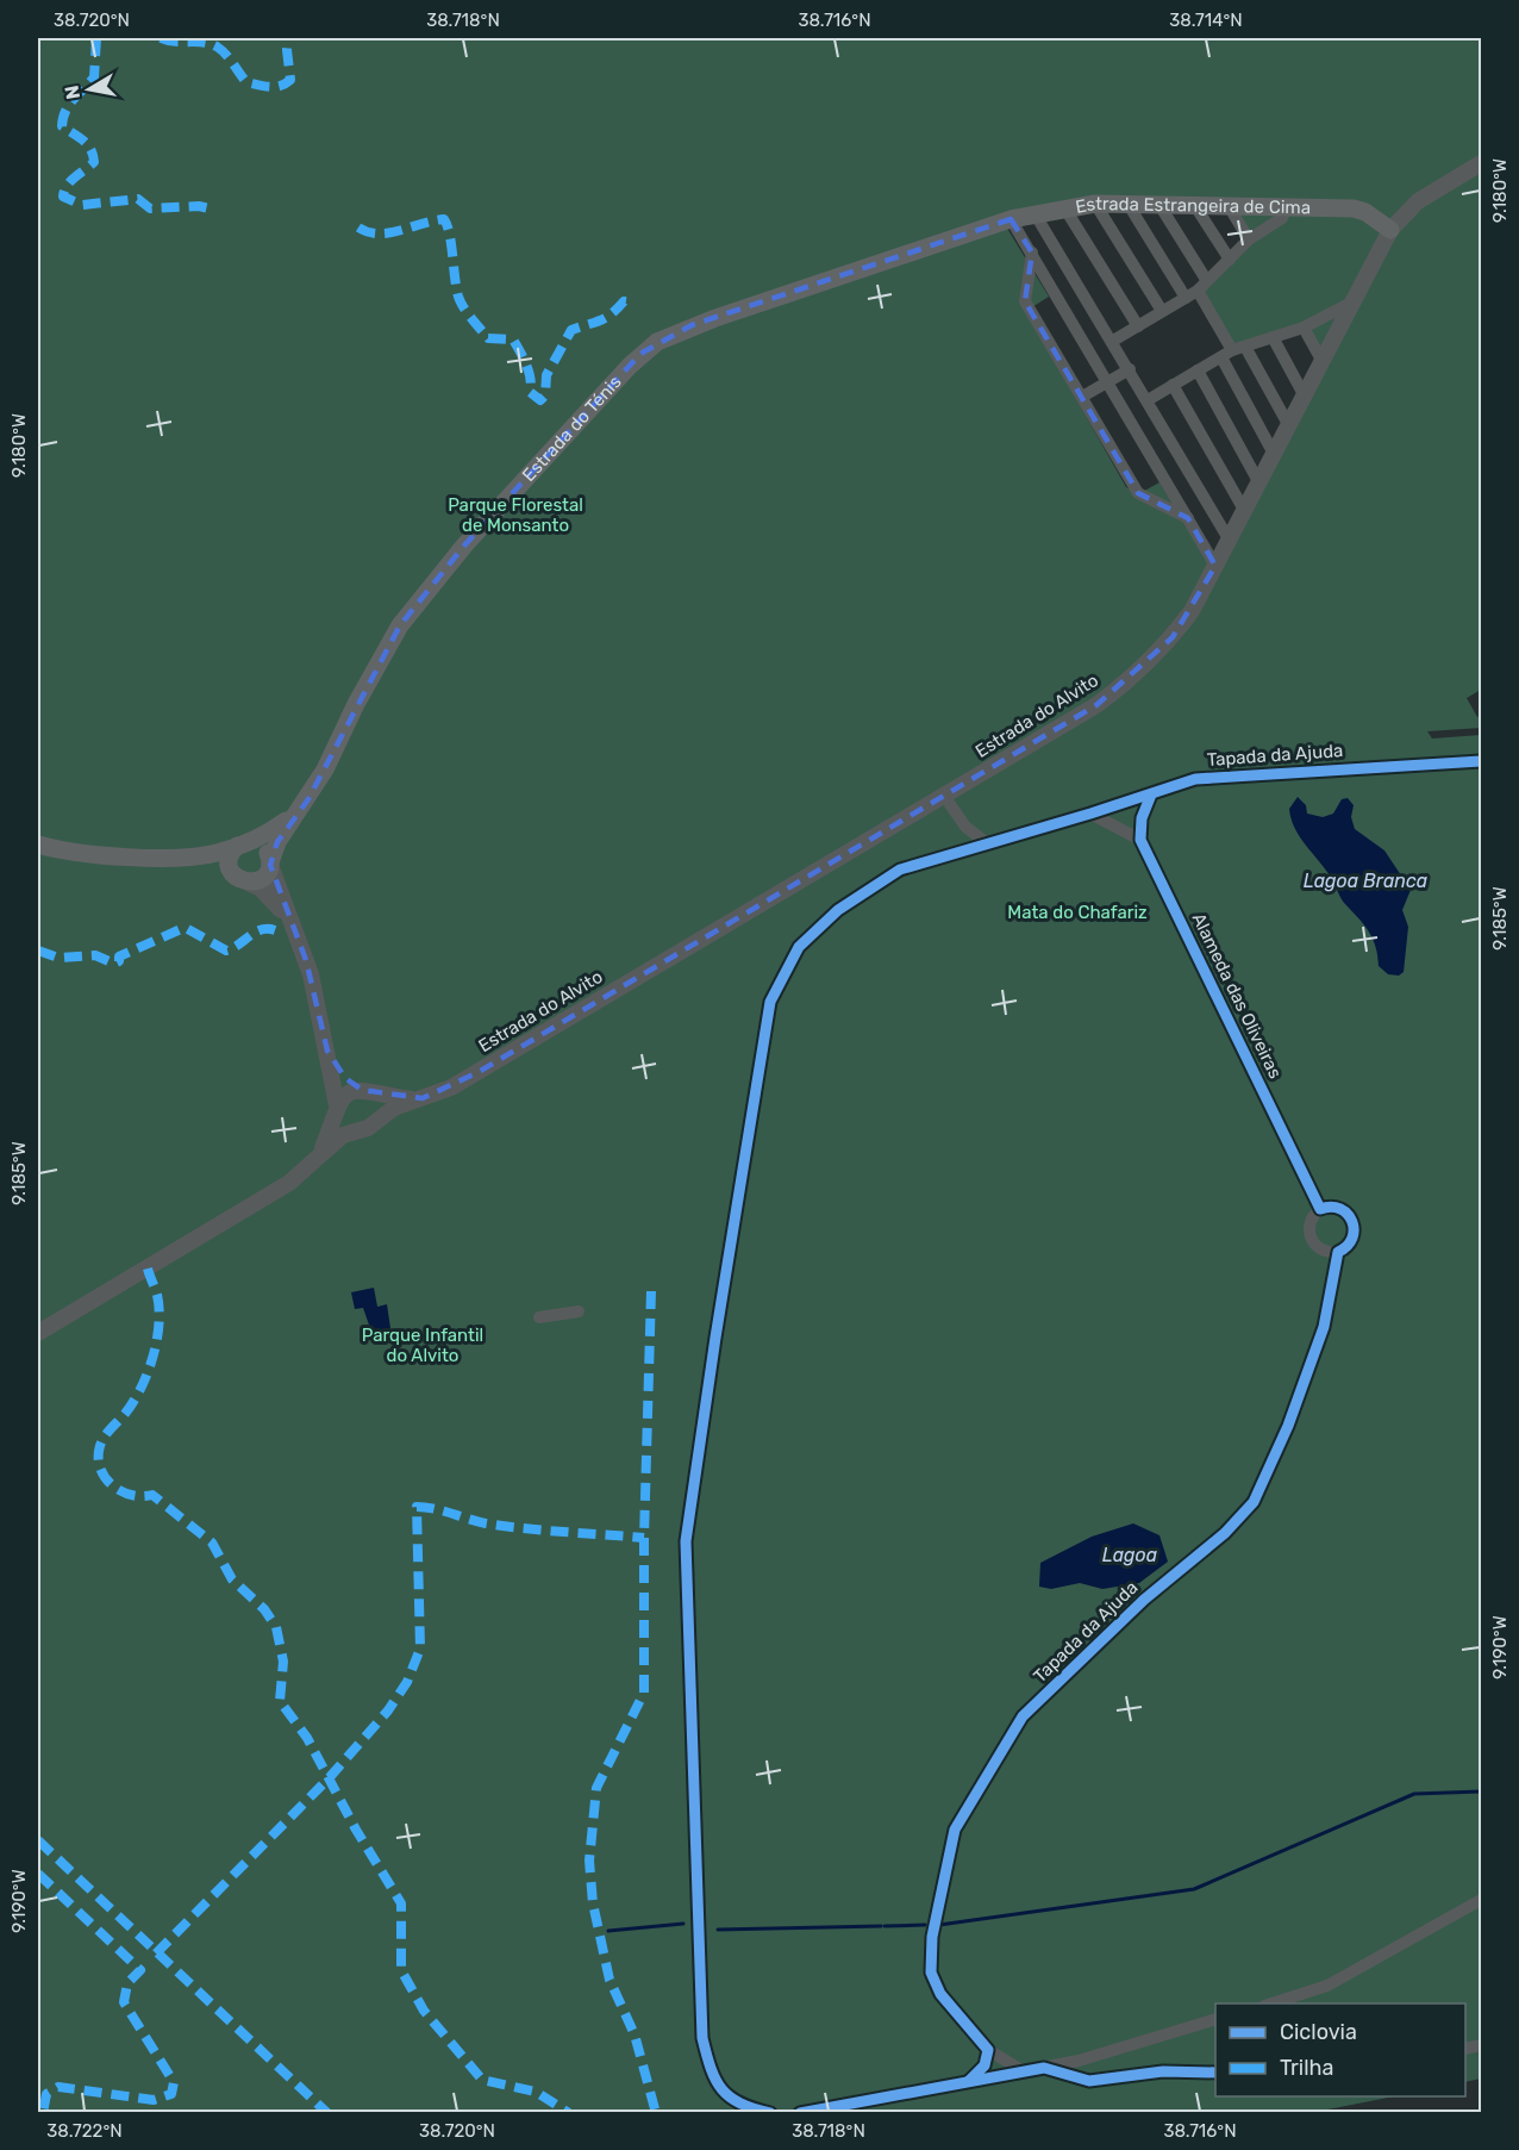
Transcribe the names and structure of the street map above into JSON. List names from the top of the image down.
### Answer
{
  "streets": {
    "main road": ["Estrada Estrangeira de Cima", "Estrada do Ténis"],
    "street": ["Estrada do Alvito", "Tapada da Ajuda", "Alameda das Oliveiras"]
  },
  "crossings": [
    ["Estrada Estrangeira de Cima", "Estrada do Ténis"],
    ["Estrada Estrangeira de Cima", "Estrada do Alvito"],
    ["Tapada da Ajuda", "Alameda das Oliveiras"]
  ],
  "water": ["Lagoa Branca", "Lagoa"],
  "parks": ["Parque Florestal de Monsanto", "Mata do Chafariz", "Parque Infantil do Alvito"],
  "legend": ["Ciclovia", "Trilha"],
  "north": "left",
  "coordinates": [
    "38.720°N",
    "38.718°N",
    "38.716°N",
    "38.714°N",
    "9.180°W",
    "9.185°W",
    "9.190°W",
    "38.722°N"
  ]
}
